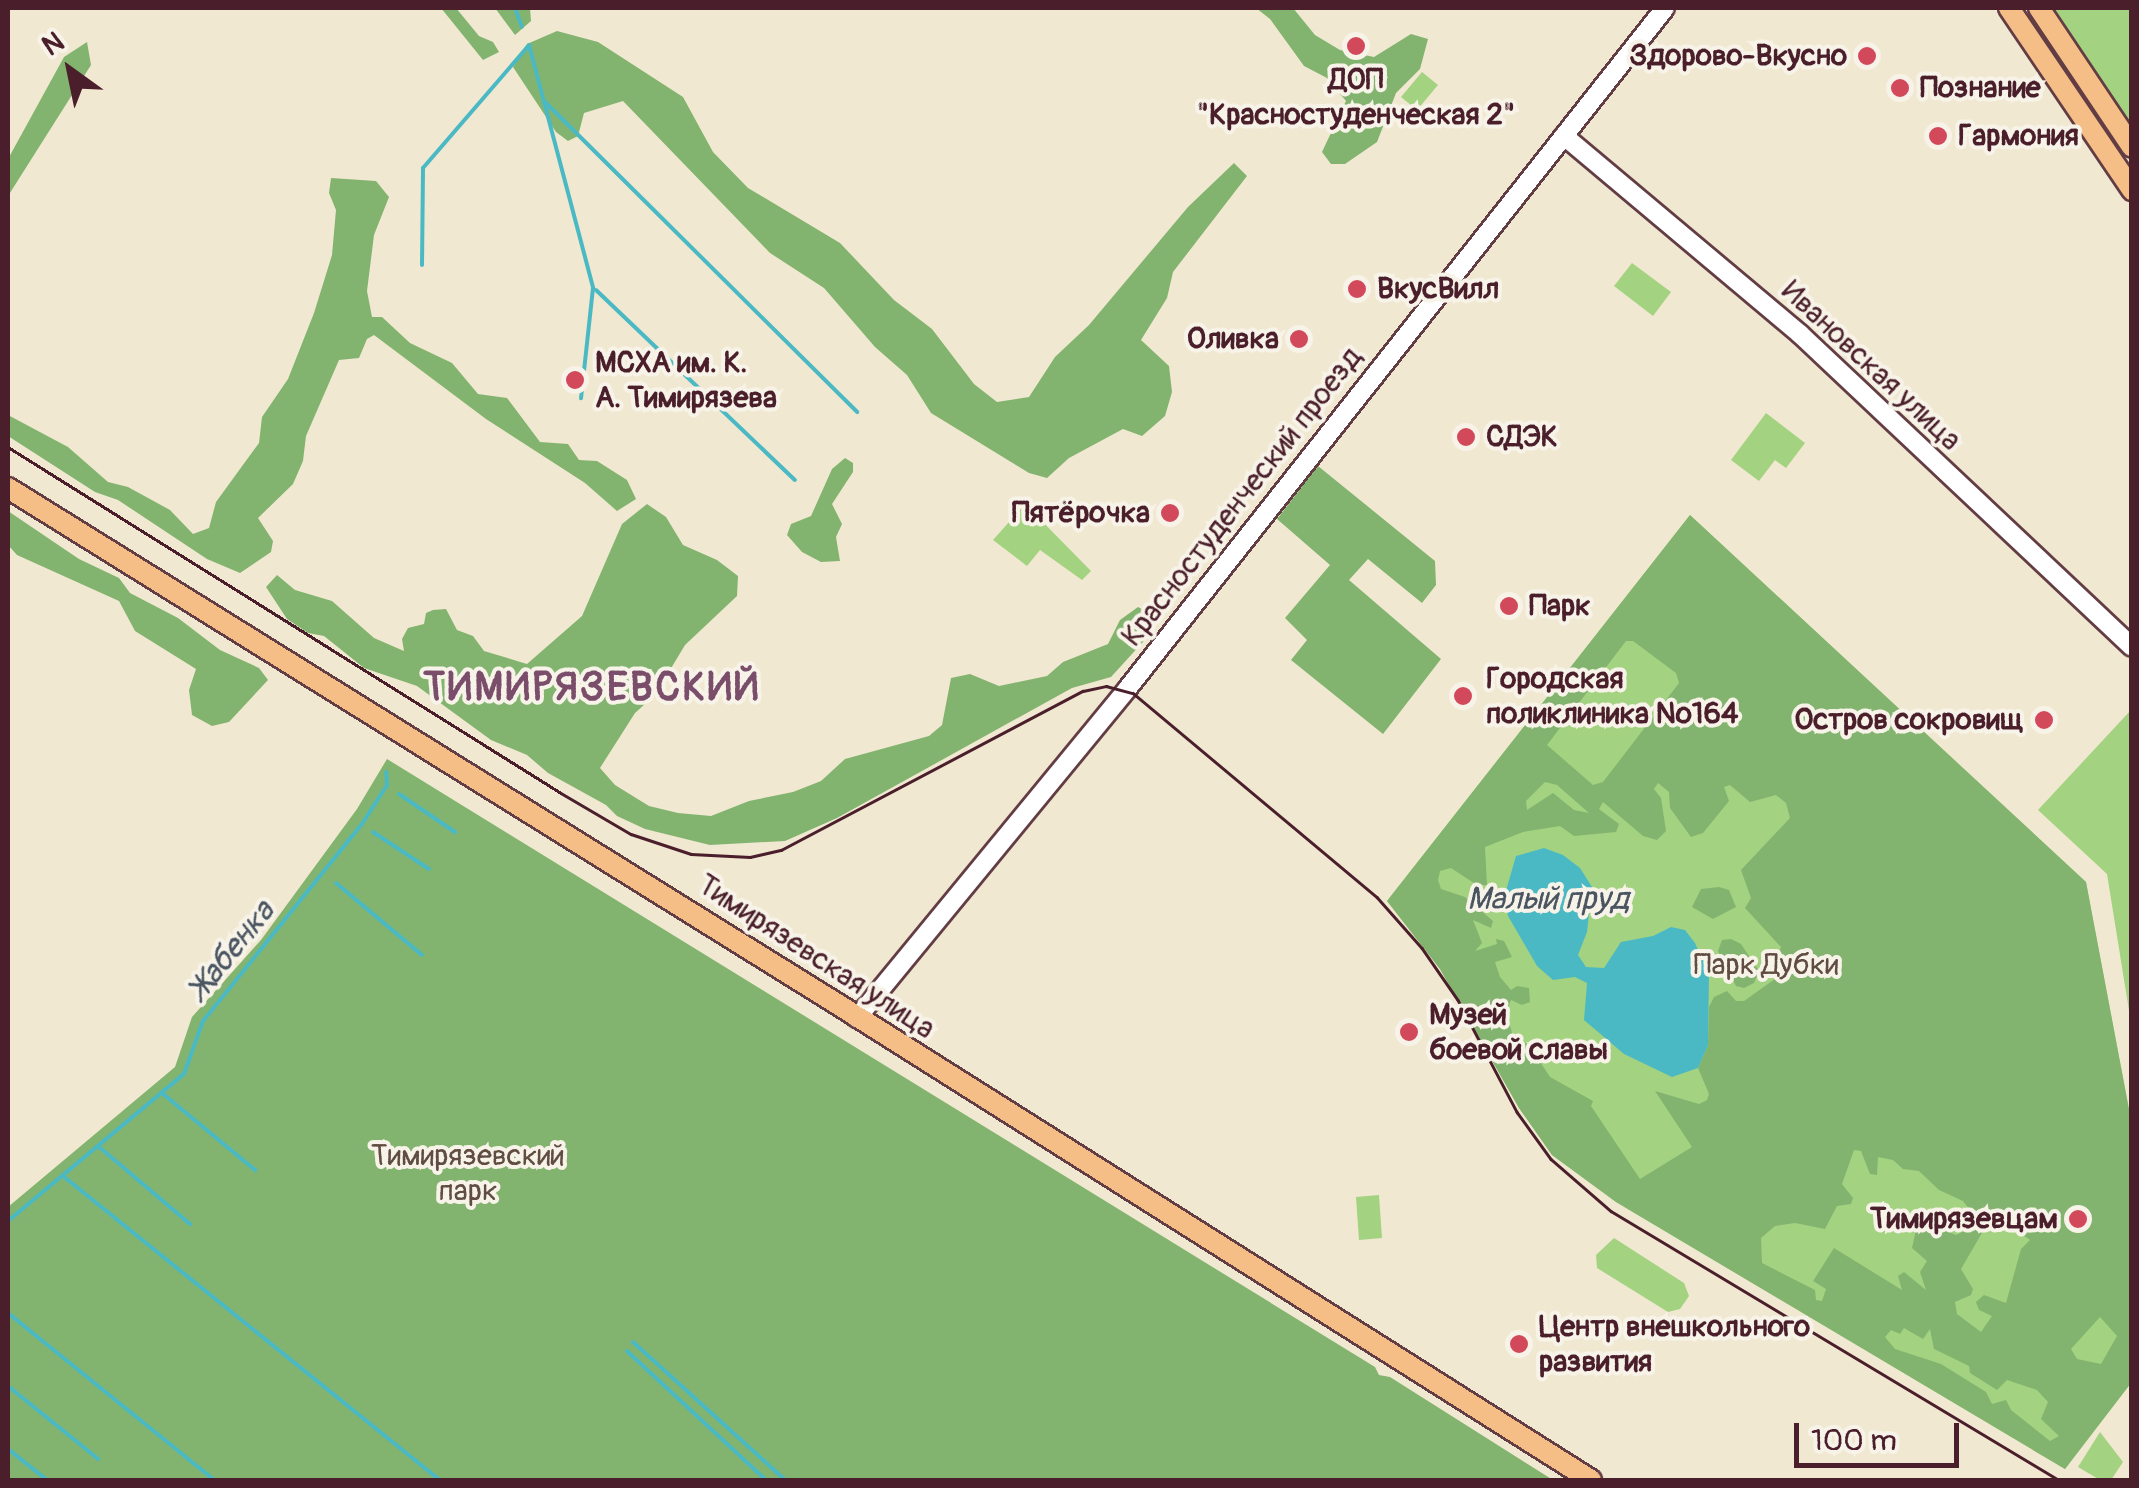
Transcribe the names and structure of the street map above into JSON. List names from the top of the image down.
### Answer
{
  "streets": {
    "main road": ["Тимирязевская улица"],
    "street": ["Ивановская улица", "Красностуденческий проезд"]
  },
  "crossings": [
    ["Ивановская улица", "Красностуденческий проезд"],
    ["Красностуденческий проезд", "Тимирязевская улица"]
  ],
  "districts": ["ТИМИРЯЗЕВСКИЙ"],
  "water": ["Малый пруд", "Жабенка"],
  "parks": ["Парк Дубки", "Тимирязевский парк"],
  "places": [
    "ДОП \"Красностуденческая 2\"",
    "Здорово-Вкусно",
    "Познание",
    "Гармония",
    "ВкусВилл",
    "Оливка",
    "МСХА им. К. А. Тимирязева",
    "СДЭК",
    "Пятёрочка",
    "Парк",
    "Городская поликлиника №164",
    "Остров сокровищ",
    "Музей боевой славы",
    "Тимирязевцам",
    "Центр внешкольного развития"
  ],
  "scale_bar": "100 m",
  "north": "top left"
}
